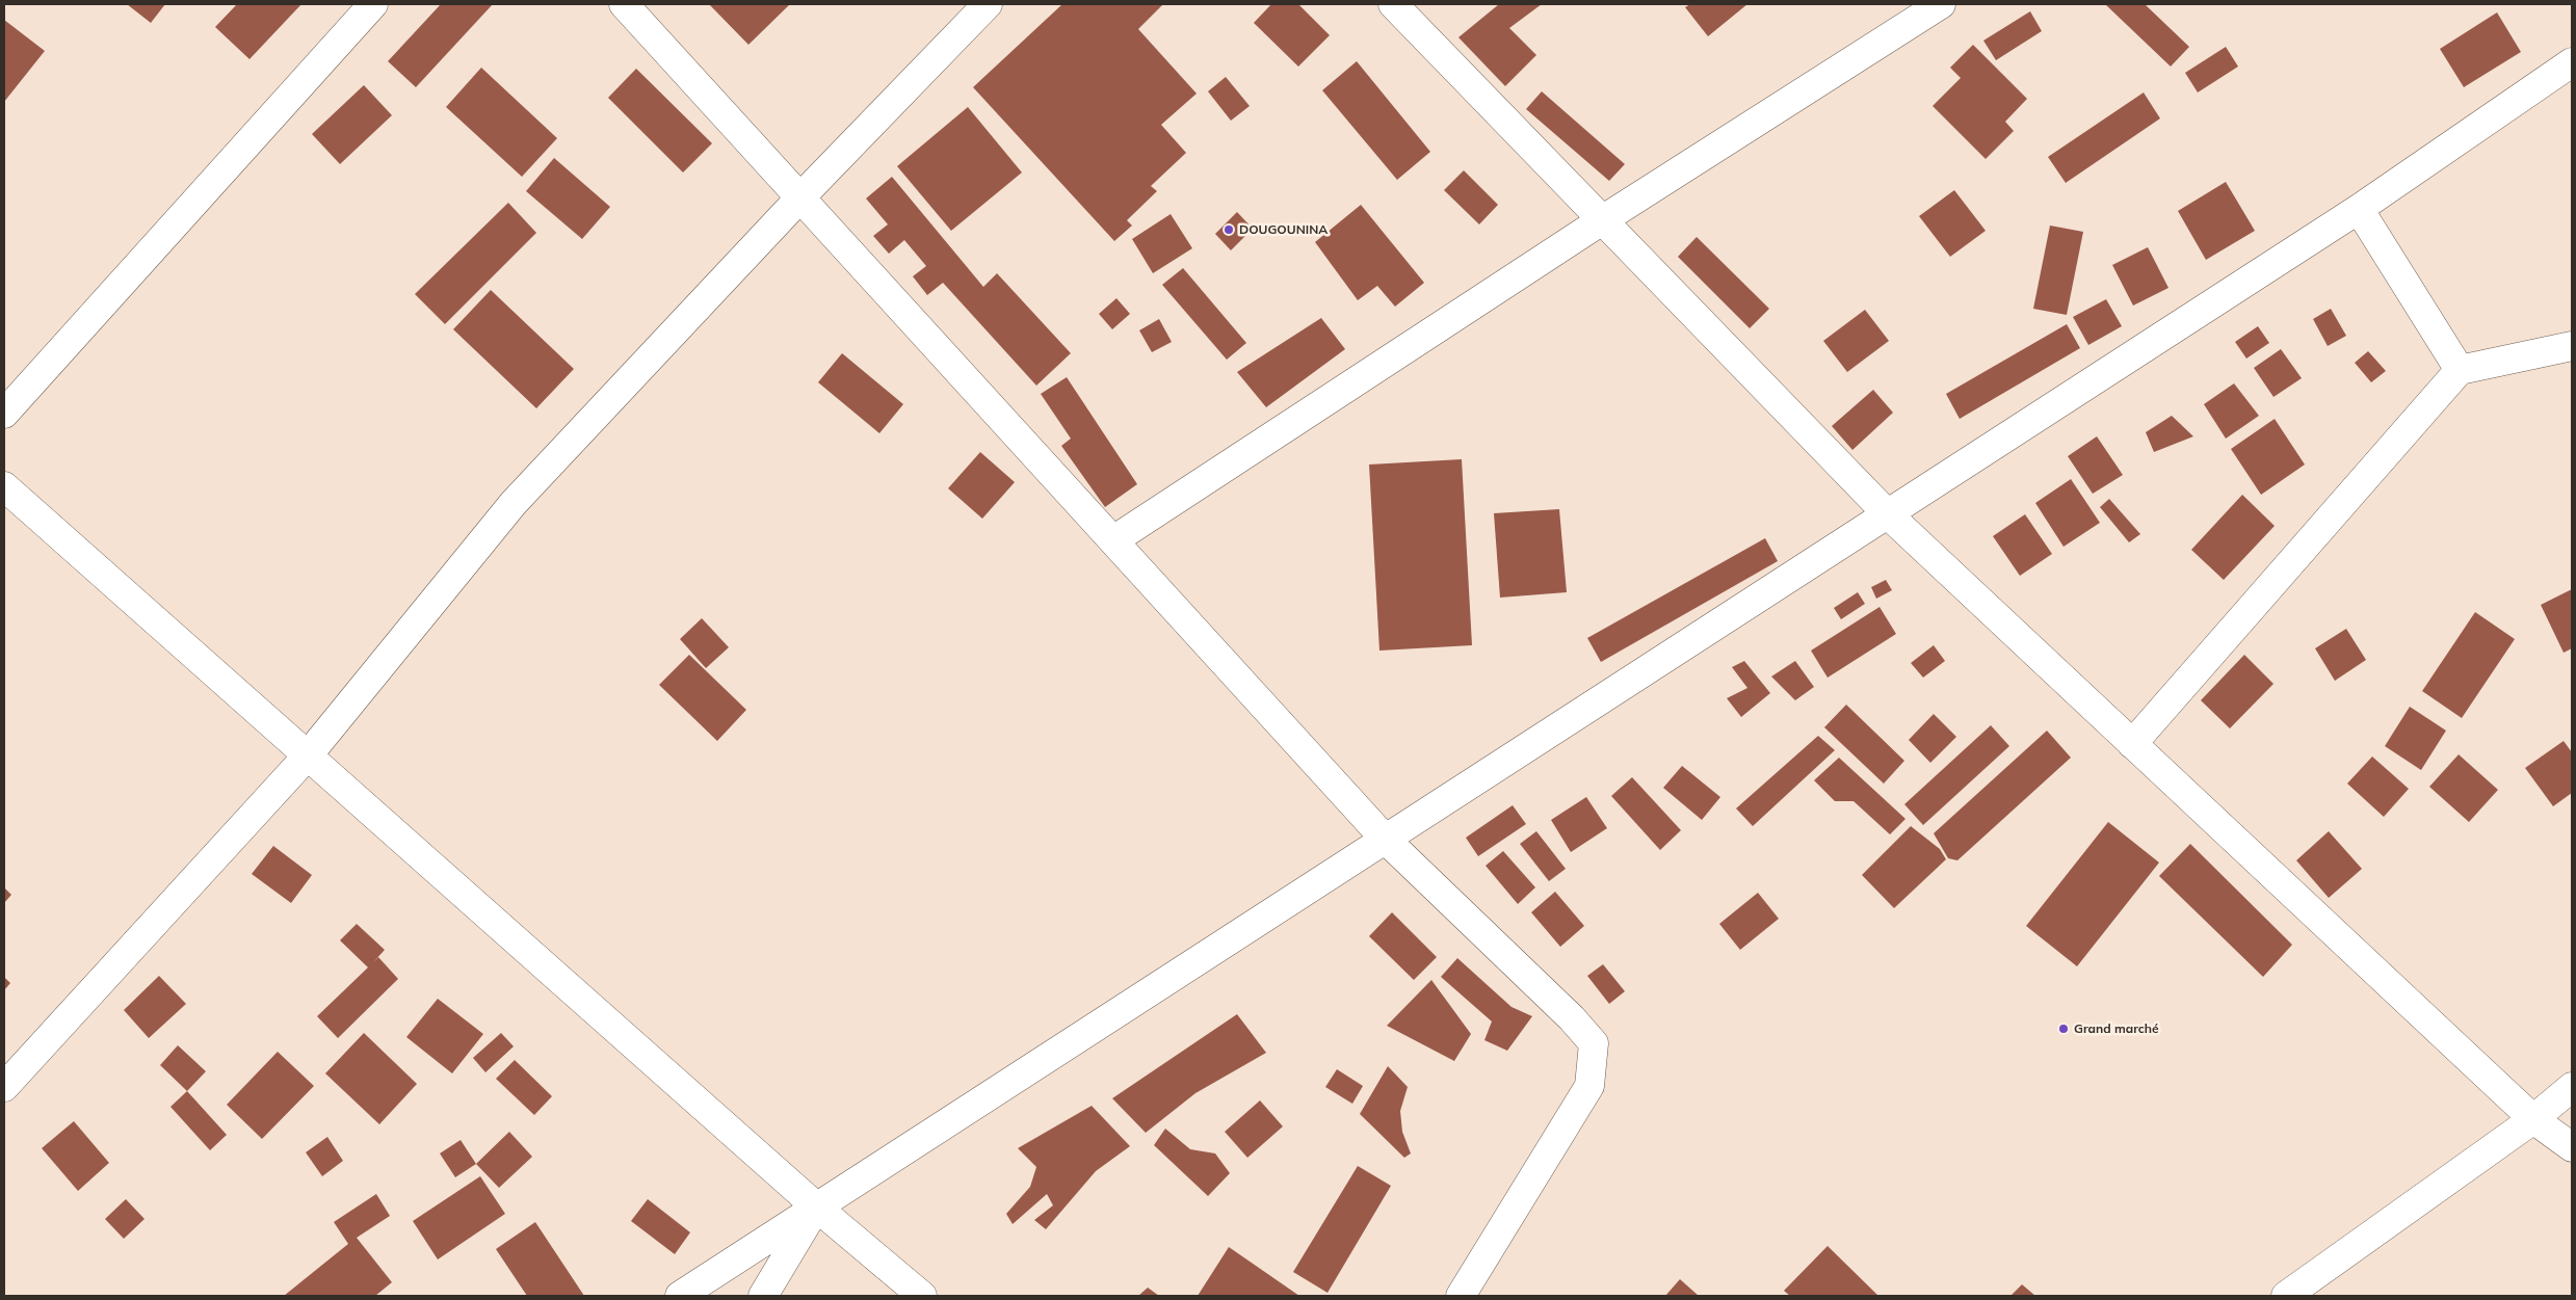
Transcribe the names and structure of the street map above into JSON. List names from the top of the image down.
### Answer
{
  "places": ["DOUGOUNINA", "Grand marché"]
}
